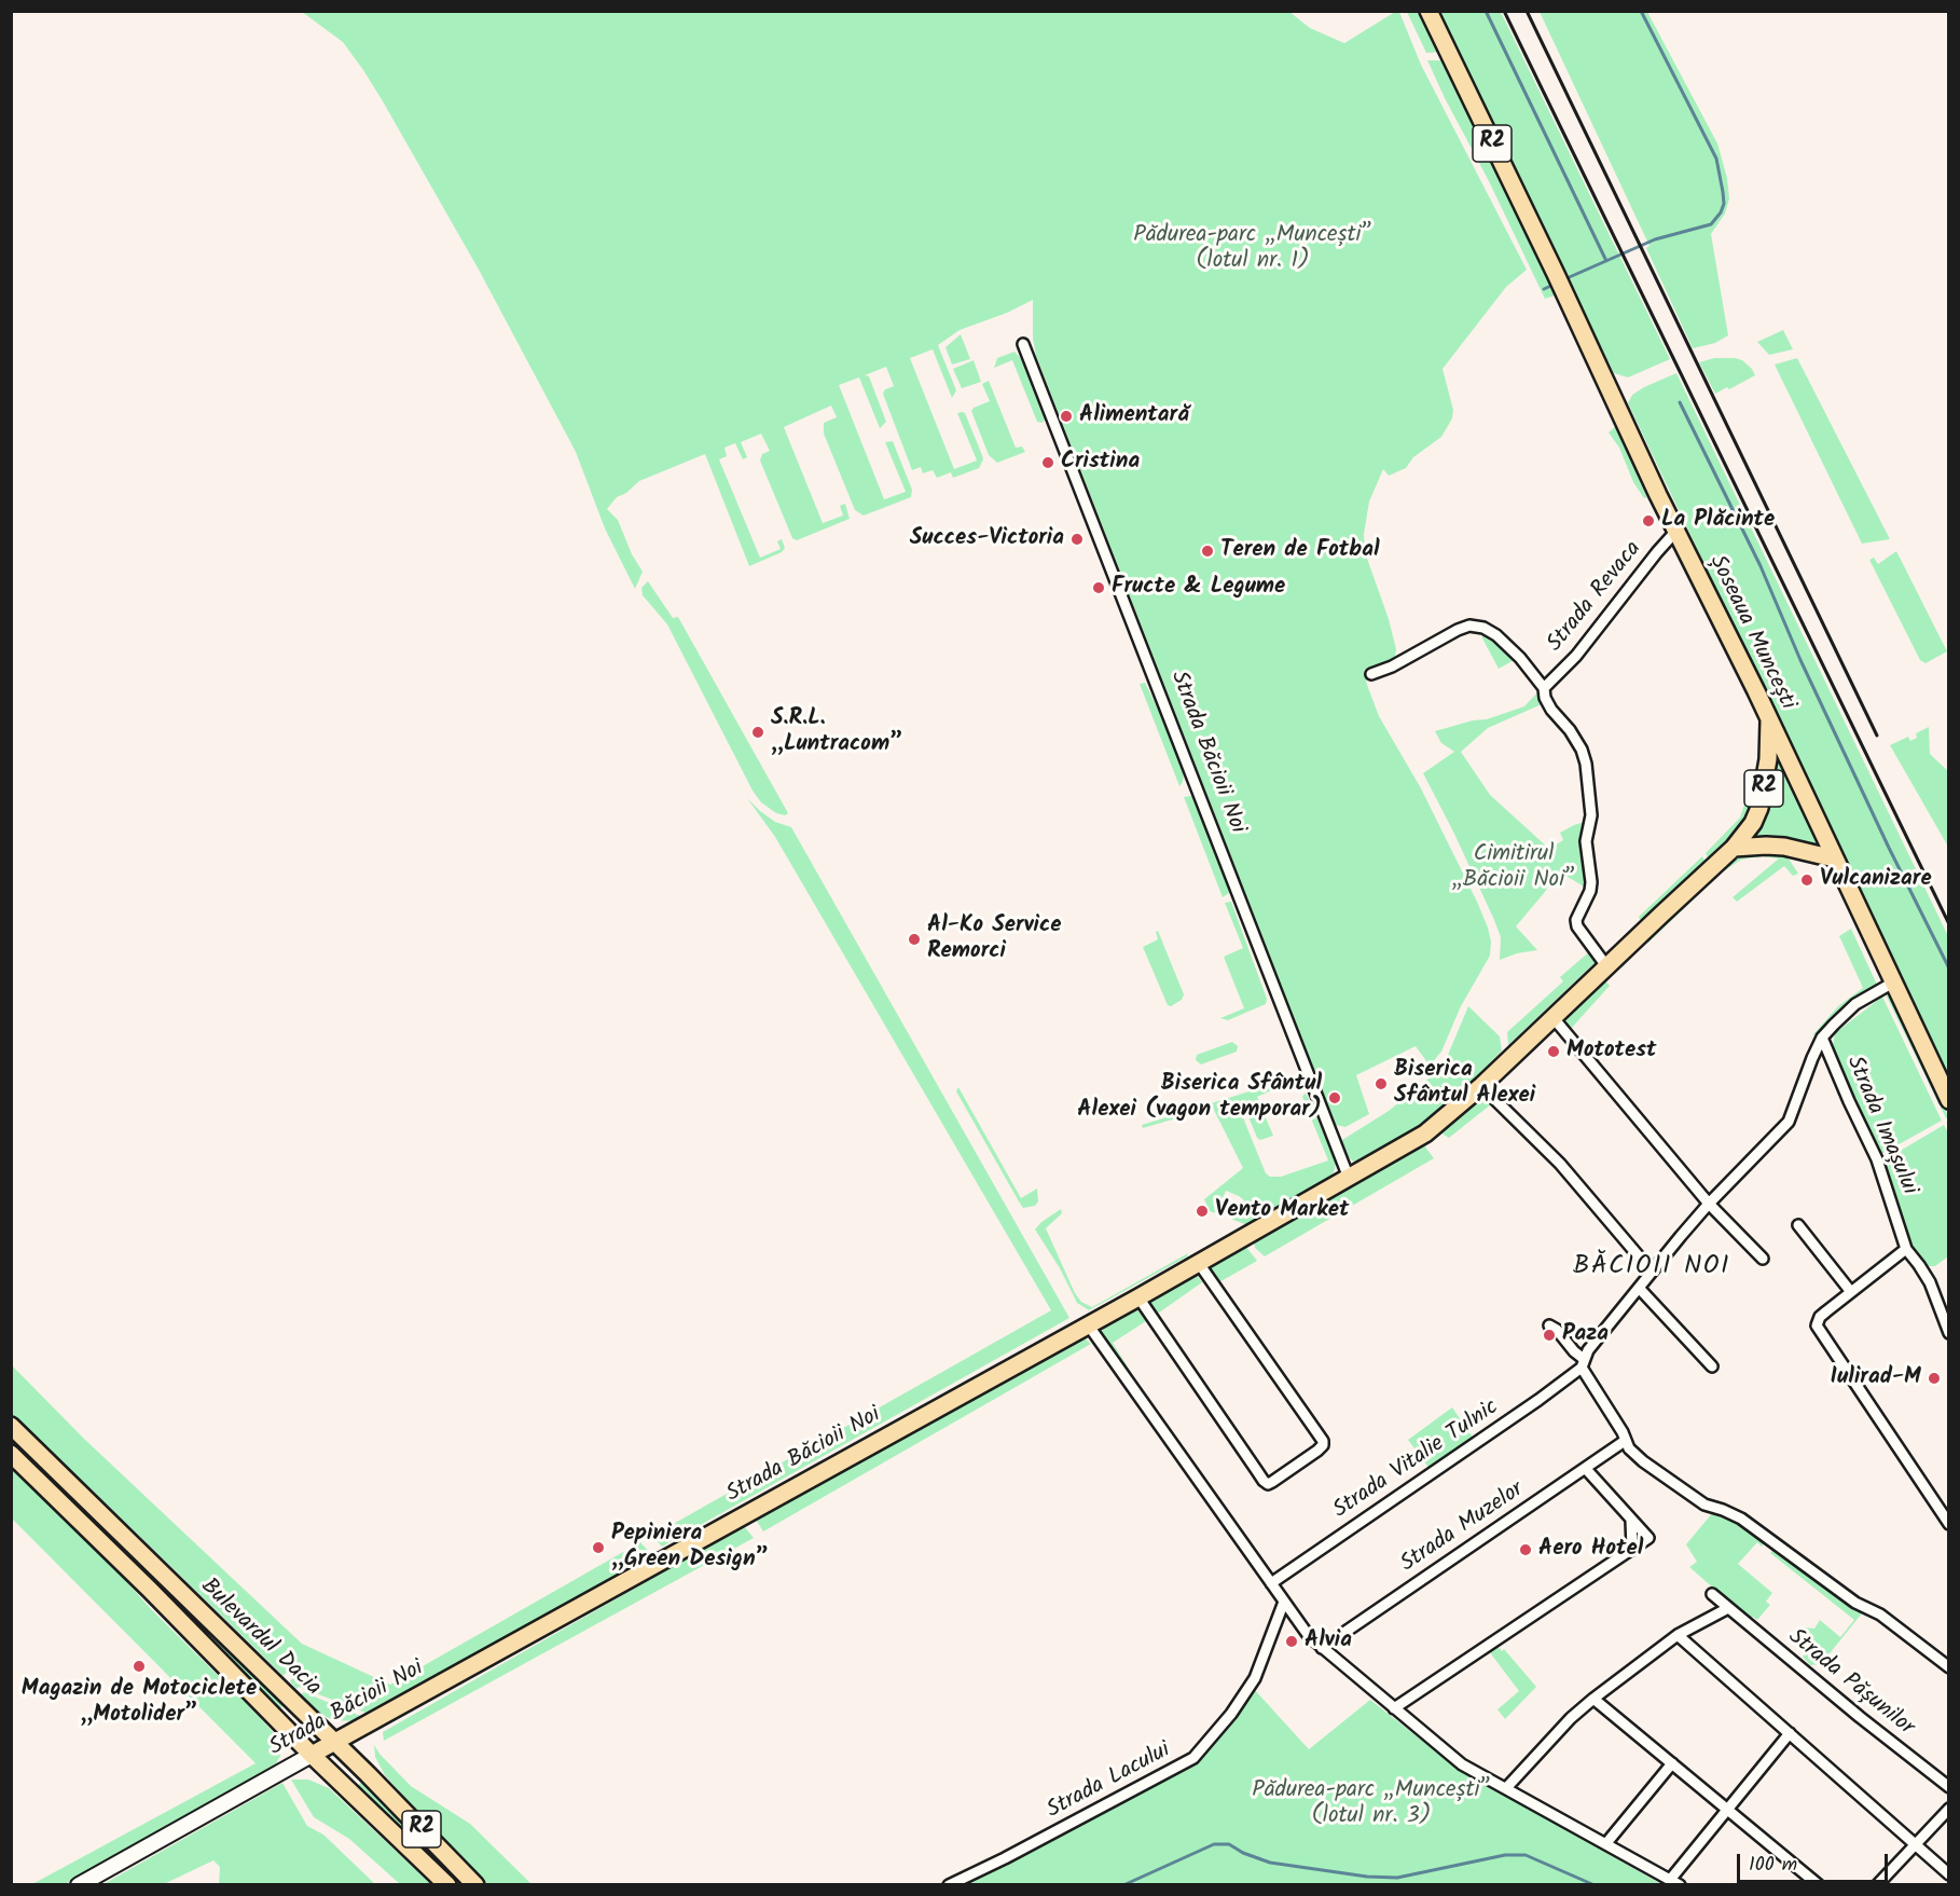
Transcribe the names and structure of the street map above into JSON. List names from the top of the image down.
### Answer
{
  "streets": {
    "main road": [
      "R2",
      "Șoseaua Muncești",
      "Strada Băcioii Noi",
      "Bulevardul Dacia"
    ],
    "street": [
      "Strada Revaca",
      "Strada Imașului",
      "Strada Vitalie Tulnic",
      "Strada Muzelor",
      "Strada Pășunilor",
      "Strada Lacului"
    ]
  },
  "crossings": [
    ["Strada Revaca", "Șoseaua Muncești"],
    ["Șoseaua Muncești", "Strada Băcioii Noi"],
    ["Strada Băcioii Noi", "Bulevardul Dacia"],
    ["Strada Imașului", "Strada Vitalie Tulnic"]
  ],
  "districts": ["BĂCIOII NOI"],
  "parks": ["Pădurea-parc „Muncești” (lotul nr. 1)", "Cimitirul „Băcioii Noi”", "Pădurea-parc „Muncești” (lotul nr. 3)"],
  "places": [
    "Alimentară",
    "Cristina",
    "La Plăcinte",
    "Succes-Victoria",
    "Teren de Fotbal",
    "Fructe & Legume",
    "S.R.L. „Luntracom”",
    "Vulcanizare",
    "Al-Ko Service Remorci",
    "Mototest",
    "Biserica Sfântul Alexei",
    "Biserica Sfântul Alexei (vagon temporar)",
    "Vento Market",
    "Paza",
    "Iulirad-M",
    "Pepiniera „Green Design”",
    "Aero Hotel",
    "Alvia",
    "Magazin de Motociclete „Motolider”"
  ],
  "scale_bar": "100 m"
}
